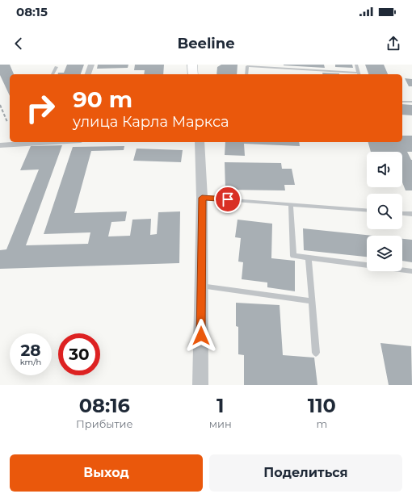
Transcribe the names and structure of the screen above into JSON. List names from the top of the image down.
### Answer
{
  "page": {
    "status": "08:15",
    "header": "Beeline",
    "turn": ["90 m", "улица Карла Маркса"],
    "speed": "28 km/h",
    "limit": "30",
    "eta": [
      "08:16",
      "Прибытие",
      "1",
      "мин",
      "110",
      "m"
    ],
    "buttons": ["Выход", "Поделиться"]
  }
}
